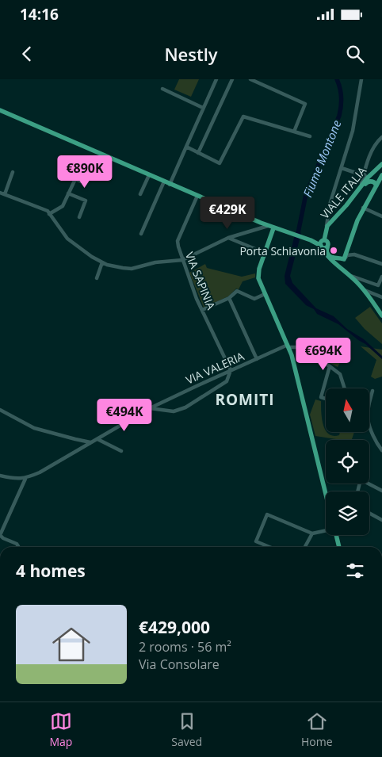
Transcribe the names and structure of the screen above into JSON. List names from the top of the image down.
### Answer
{
  "streets": {
    "main road": ["VIALE ITALIA"],
    "street": ["VIA SAPINIA", "VIA VALERIA"]
  },
  "crossings": [
    ["VIA SAPINIA", "VIA VALERIA"]
  ],
  "districts": ["ROMITI"],
  "water": ["Fiume Montone"],
  "places": ["Porta Schiavonia"],
  "north": "top",
  "page": {
    "status": "14:16",
    "header": "Nestly",
    "price": [
      "€890K",
      "€429K",
      "€694K",
      "€494K"
    ],
    "heading": "4 homes",
    "list": [
      {
        "name": "€429,000",
        "note": "2 rooms · 56 m² · Via Consolare"
      }
    ],
    "tabs": ["Map", "Saved", "Home"]
  }
}
